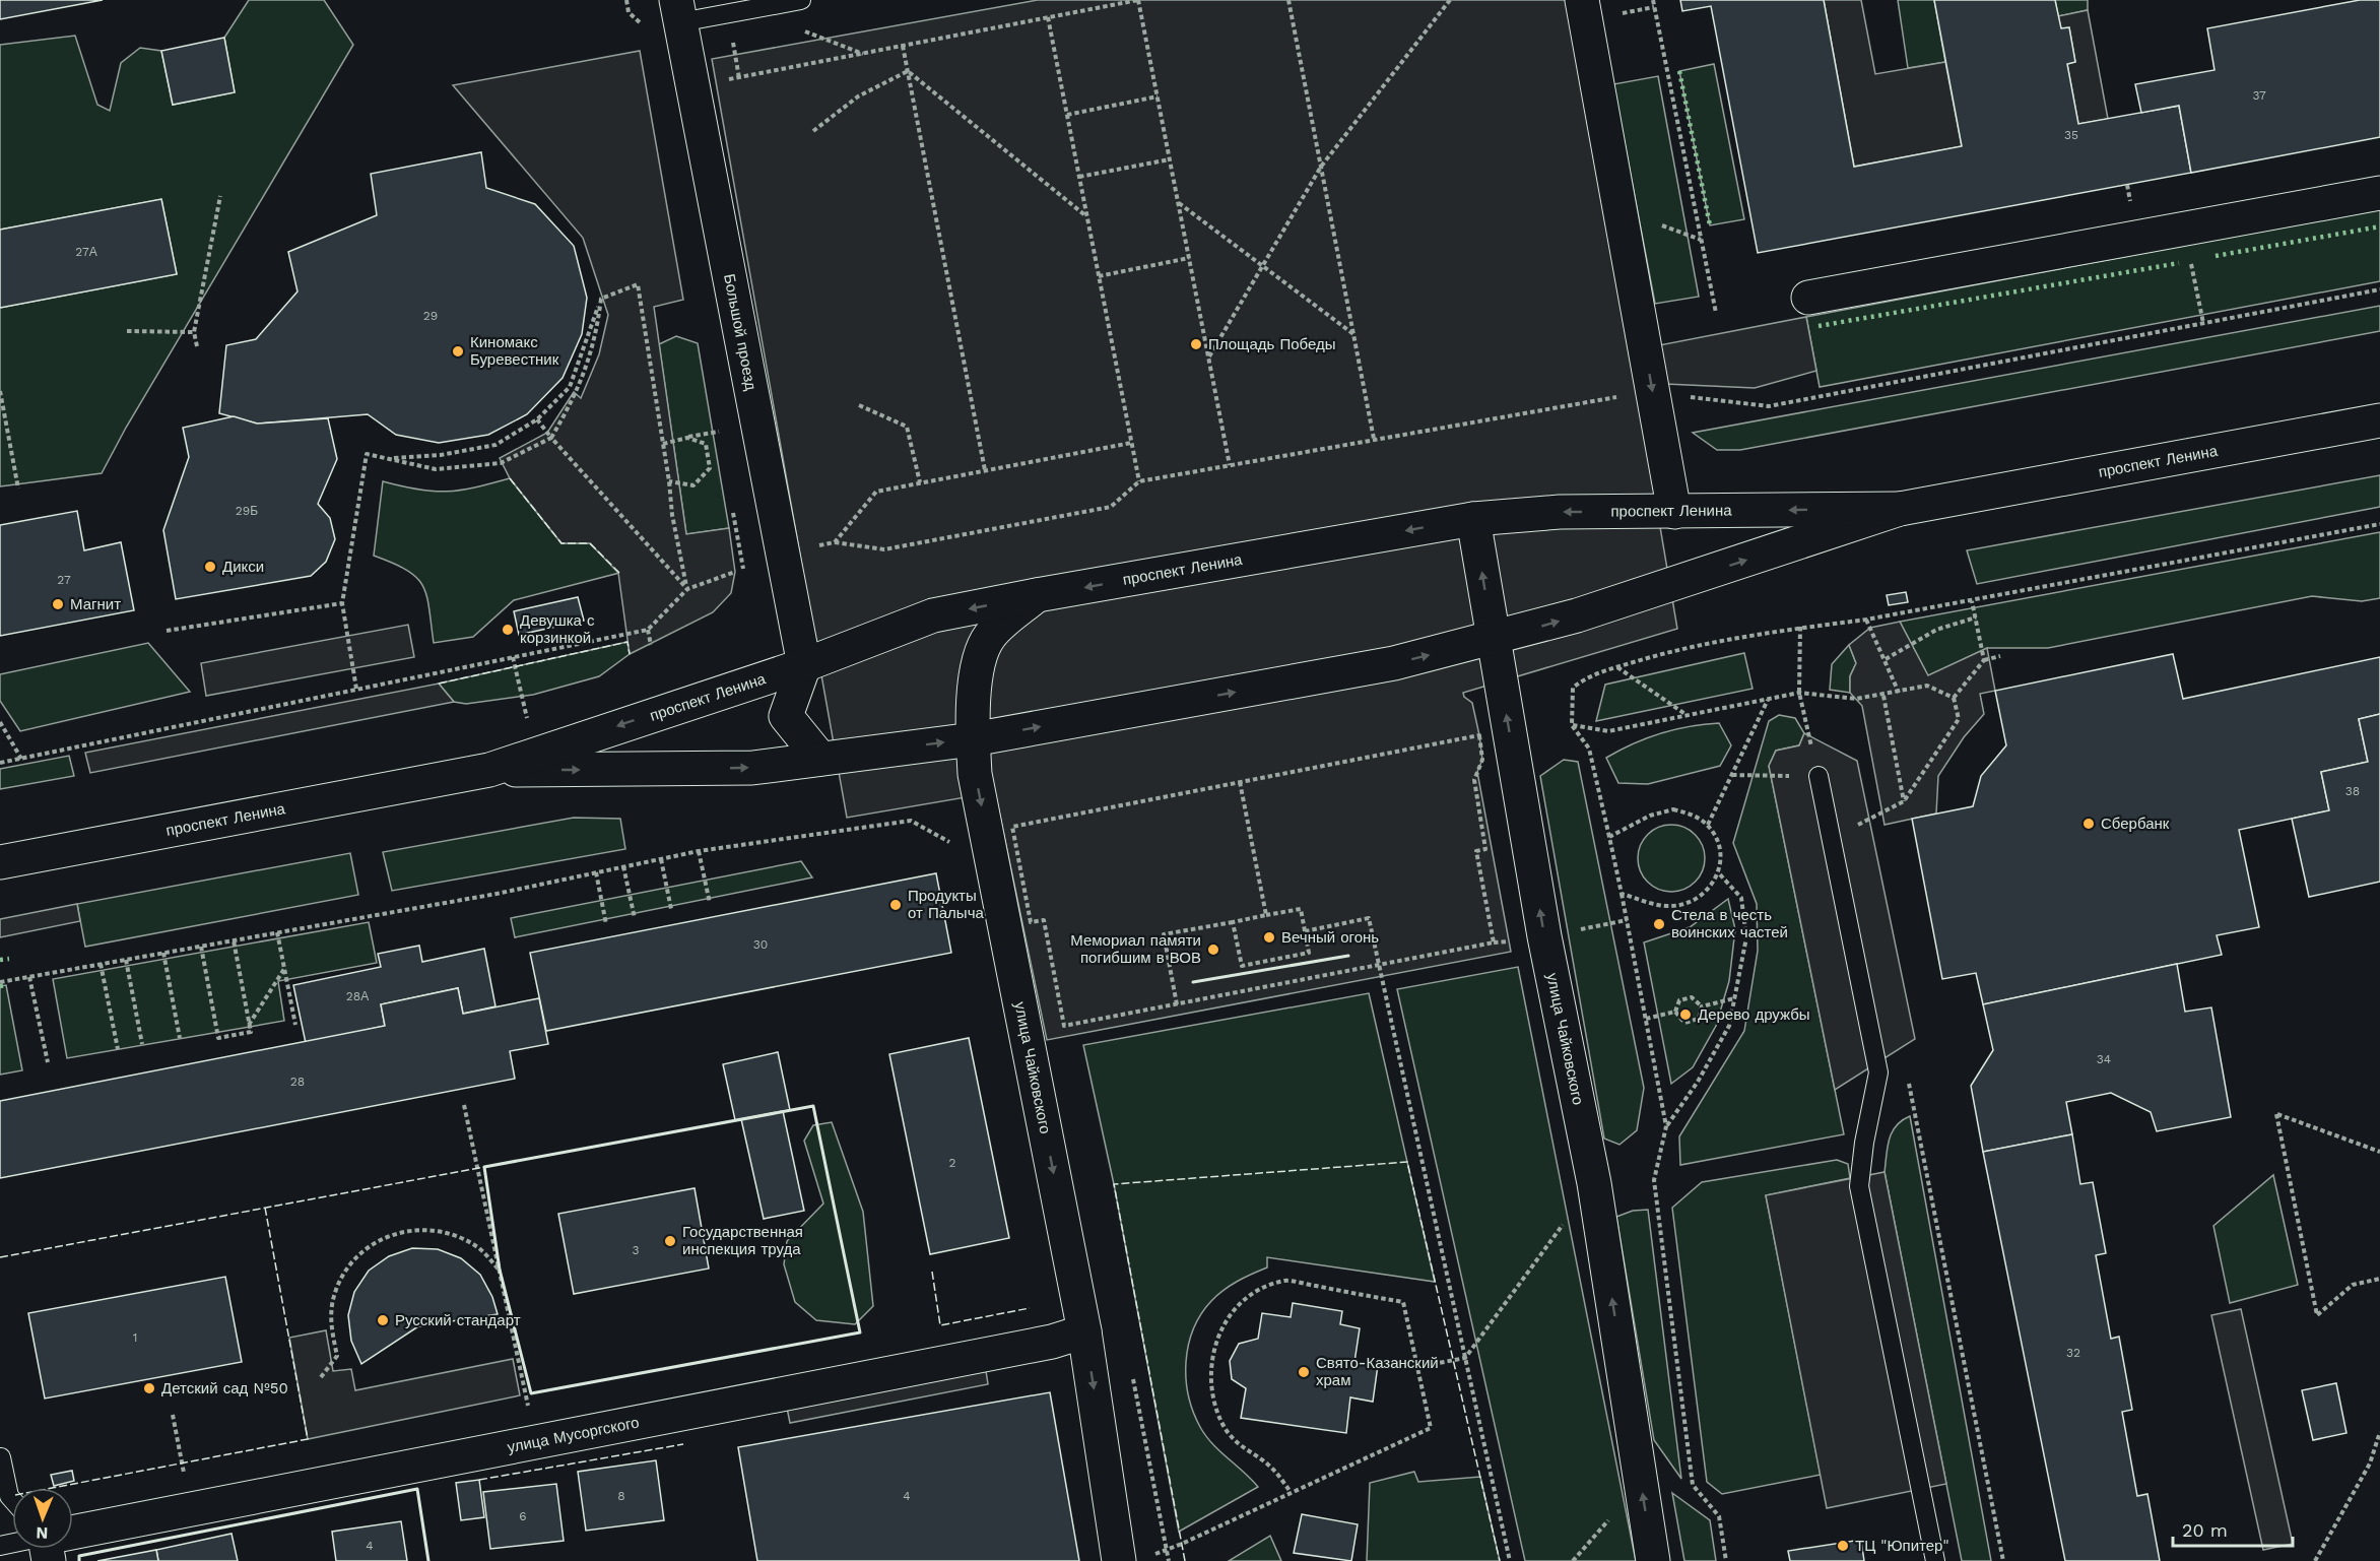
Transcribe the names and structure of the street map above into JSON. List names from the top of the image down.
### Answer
{
  "streets": {
    "main road": [
      "Большой проезд",
      "проспект Ленина",
      "улица Чайковского",
      "улица Мусоргского"
    ]
  },
  "crossings": [
    ["Большой проезд", "проспект Ленина"],
    ["проспект Ленина", "улица Чайковского"],
    ["улица Чайковского", "улица Мусоргского"]
  ],
  "places": [
    "Площадь Победы",
    "Киномакс Буревестник",
    "Дикси",
    "Магнит",
    "Девушка с корзинкой",
    "Сбербанк",
    "Продукты от Палыча",
    "Стела в честь воинских частей",
    "Вечный огонь",
    "Мемориал памяти погибшим в ВОВ",
    "Дерево дружбы",
    "Государственная инспекция труда",
    "Русский стандарт",
    "Свято-Казанский храм",
    "Детский сад №50",
    "ТЦ \"Юпитер\""
  ],
  "house_numbers": [
    "37",
    "35",
    "27А",
    "29",
    "29Б",
    "27",
    "38",
    "30",
    "28А",
    "34",
    "28",
    "2",
    "3",
    "1",
    "32",
    "8",
    "4",
    "6",
    "4"
  ],
  "scale_bar": "20 m",
  "north": "bottom"
}
